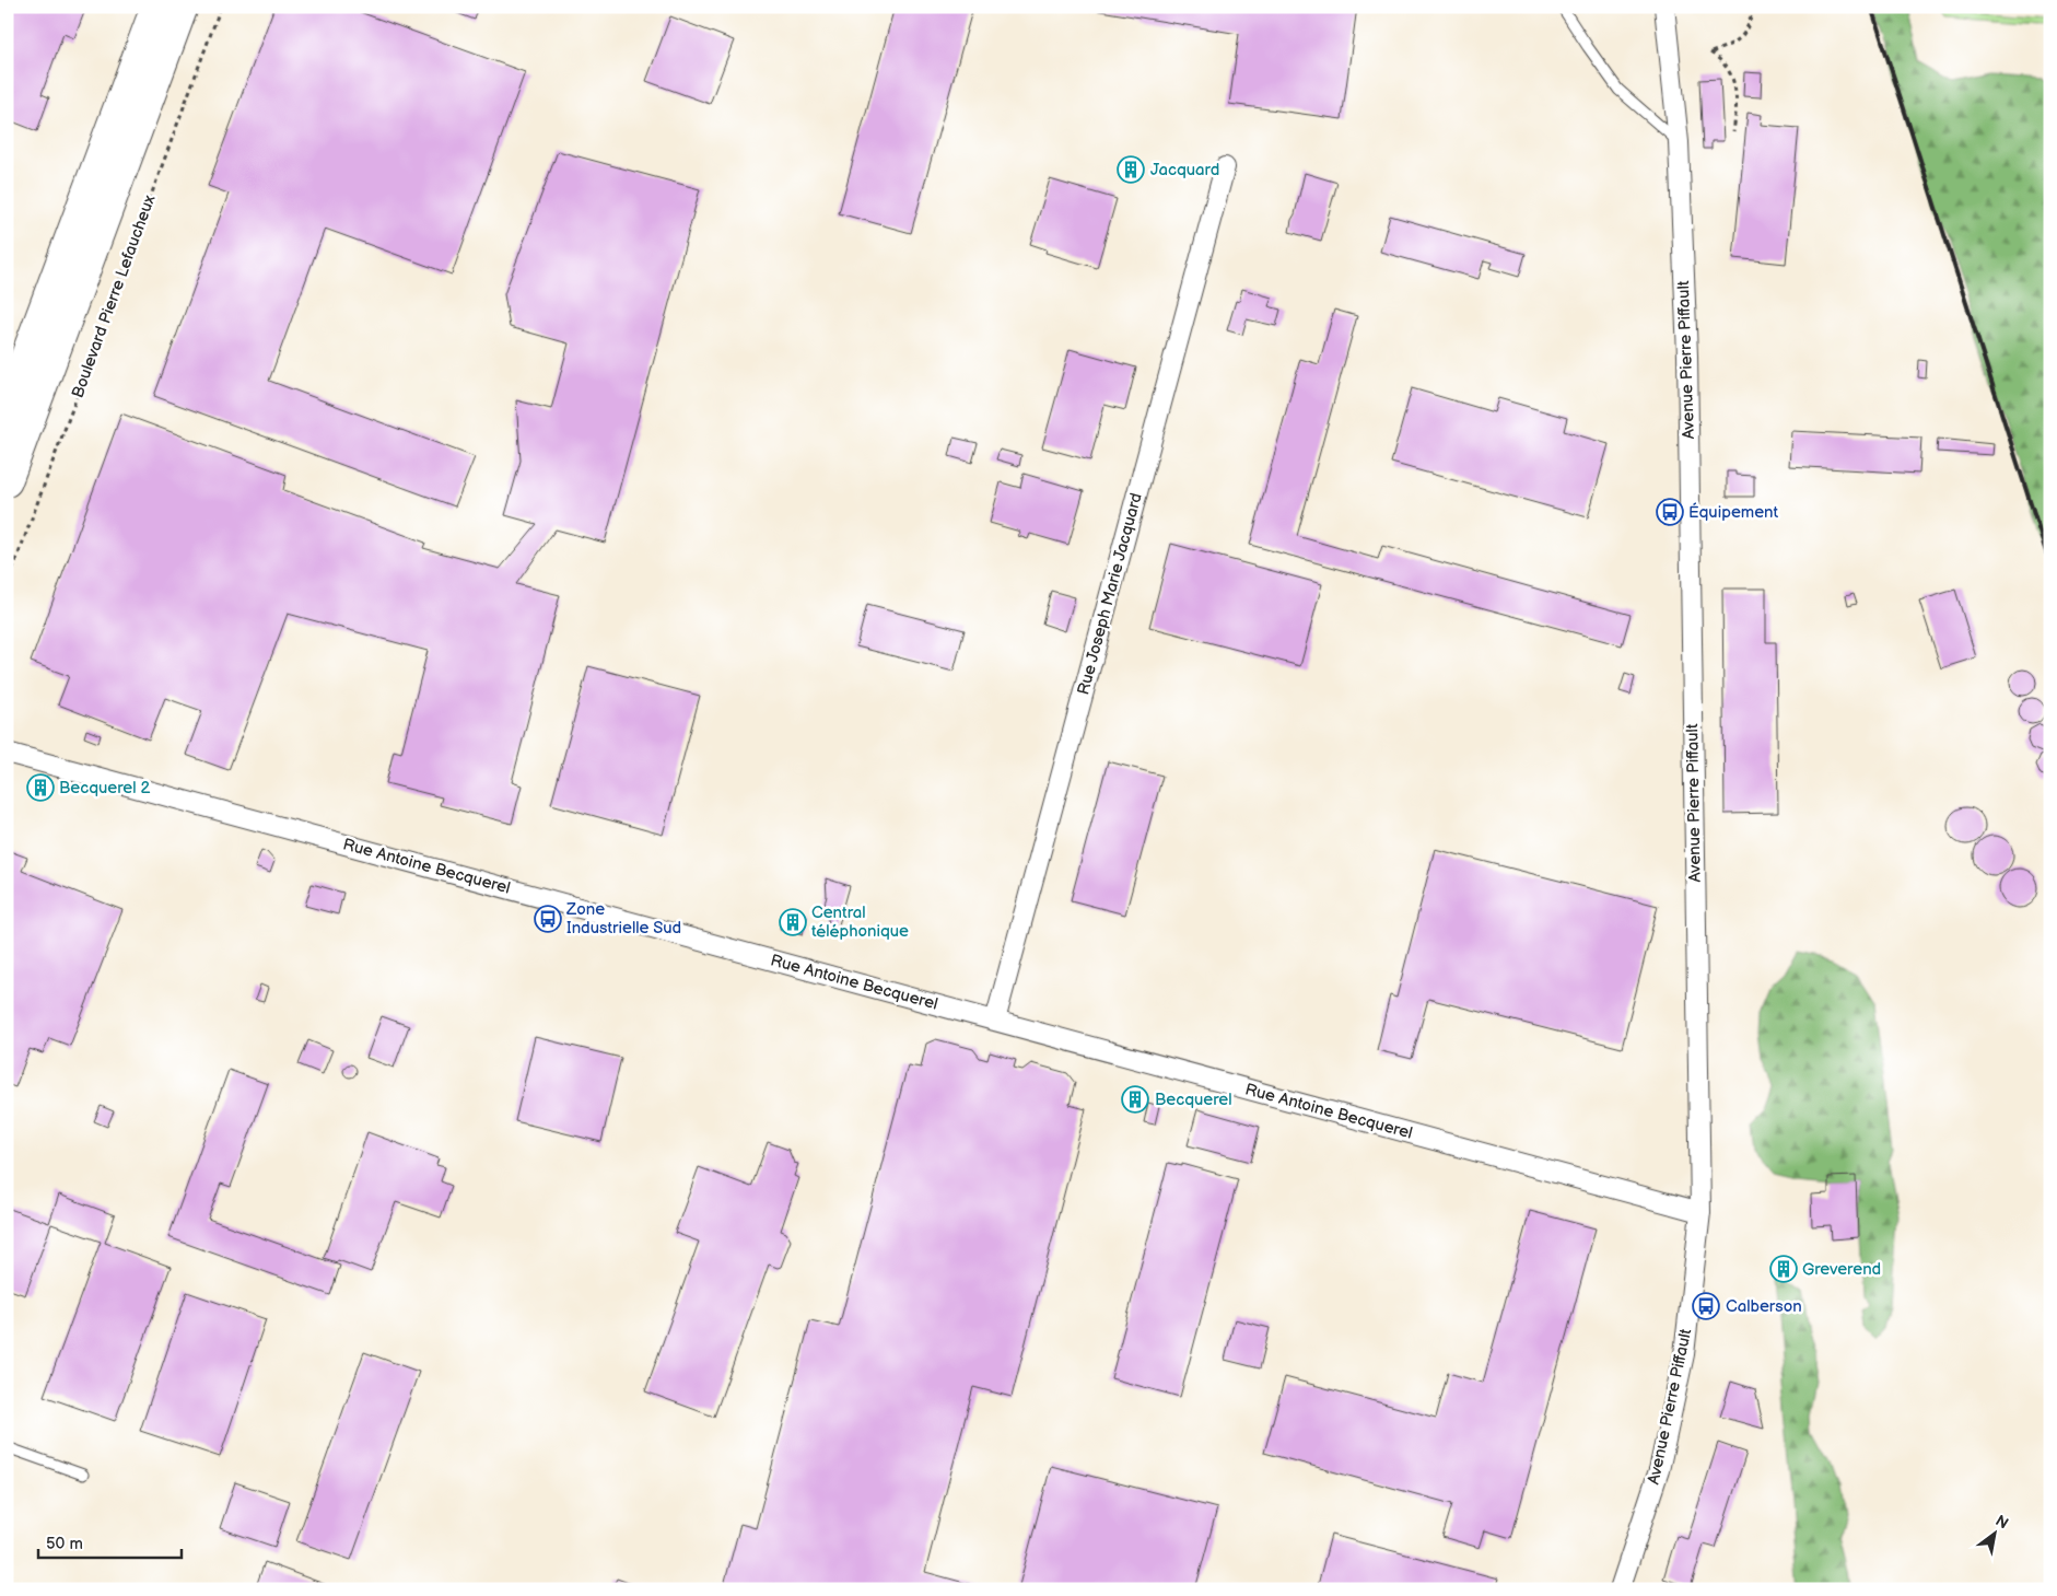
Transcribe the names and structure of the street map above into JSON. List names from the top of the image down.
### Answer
{
  "streets": {
    "street": ["Avenue Pierre Piffault", "Rue Joseph Marie Jacquard", "Rue Antoine Becquerel"],
    "path": ["Boulevard Pierre Lefaucheux"]
  },
  "crossings": [
    ["Avenue Pierre Piffault", "Rue Antoine Becquerel"],
    ["Rue Joseph Marie Jacquard", "Rue Antoine Becquerel"]
  ],
  "places": {
    "building": [
      "Jacquard",
      "Becquerel 2",
      "Central téléphonique",
      "Becquerel",
      "Greverend"
    ],
    "bus stop": ["Équipement", "Zone Industrielle Sud", "Calberson"]
  },
  "scale_bar": "50 m",
  "north": "top right"
}
